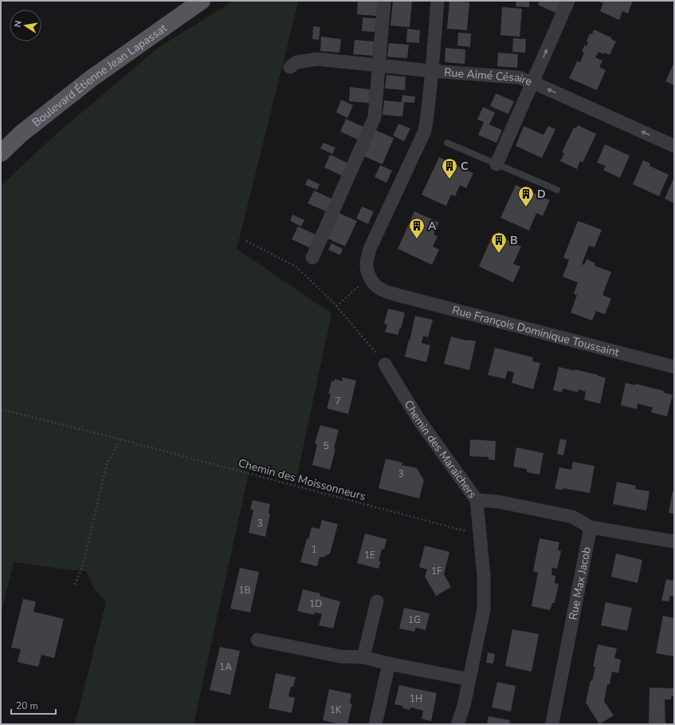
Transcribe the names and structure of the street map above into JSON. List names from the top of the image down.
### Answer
{
  "streets": {
    "main road": ["Boulevard Étienne Jean Lapassat"],
    "street": [
      "Rue Aimé Césaire",
      "Rue François Dominique Toussaint",
      "Chemin des Maraîchers",
      "Rue Max Jacob"
    ],
    "path": ["Chemin des Moissonneurs"]
  },
  "crossings": [
    ["Chemin des Maraîchers", "Chemin des Moissonneurs"]
  ],
  "one_way": ["Rue Aimé Césaire"],
  "places": {
    "building": [
      "C",
      "D",
      "A",
      "B"
    ]
  },
  "house_numbers": [
    "7",
    "5",
    "3",
    "3",
    "1",
    "1E",
    "1F",
    "1B",
    "1D",
    "1G",
    "1A",
    "1H",
    "1K"
  ],
  "scale_bar": "20 m",
  "north": "left"
}
